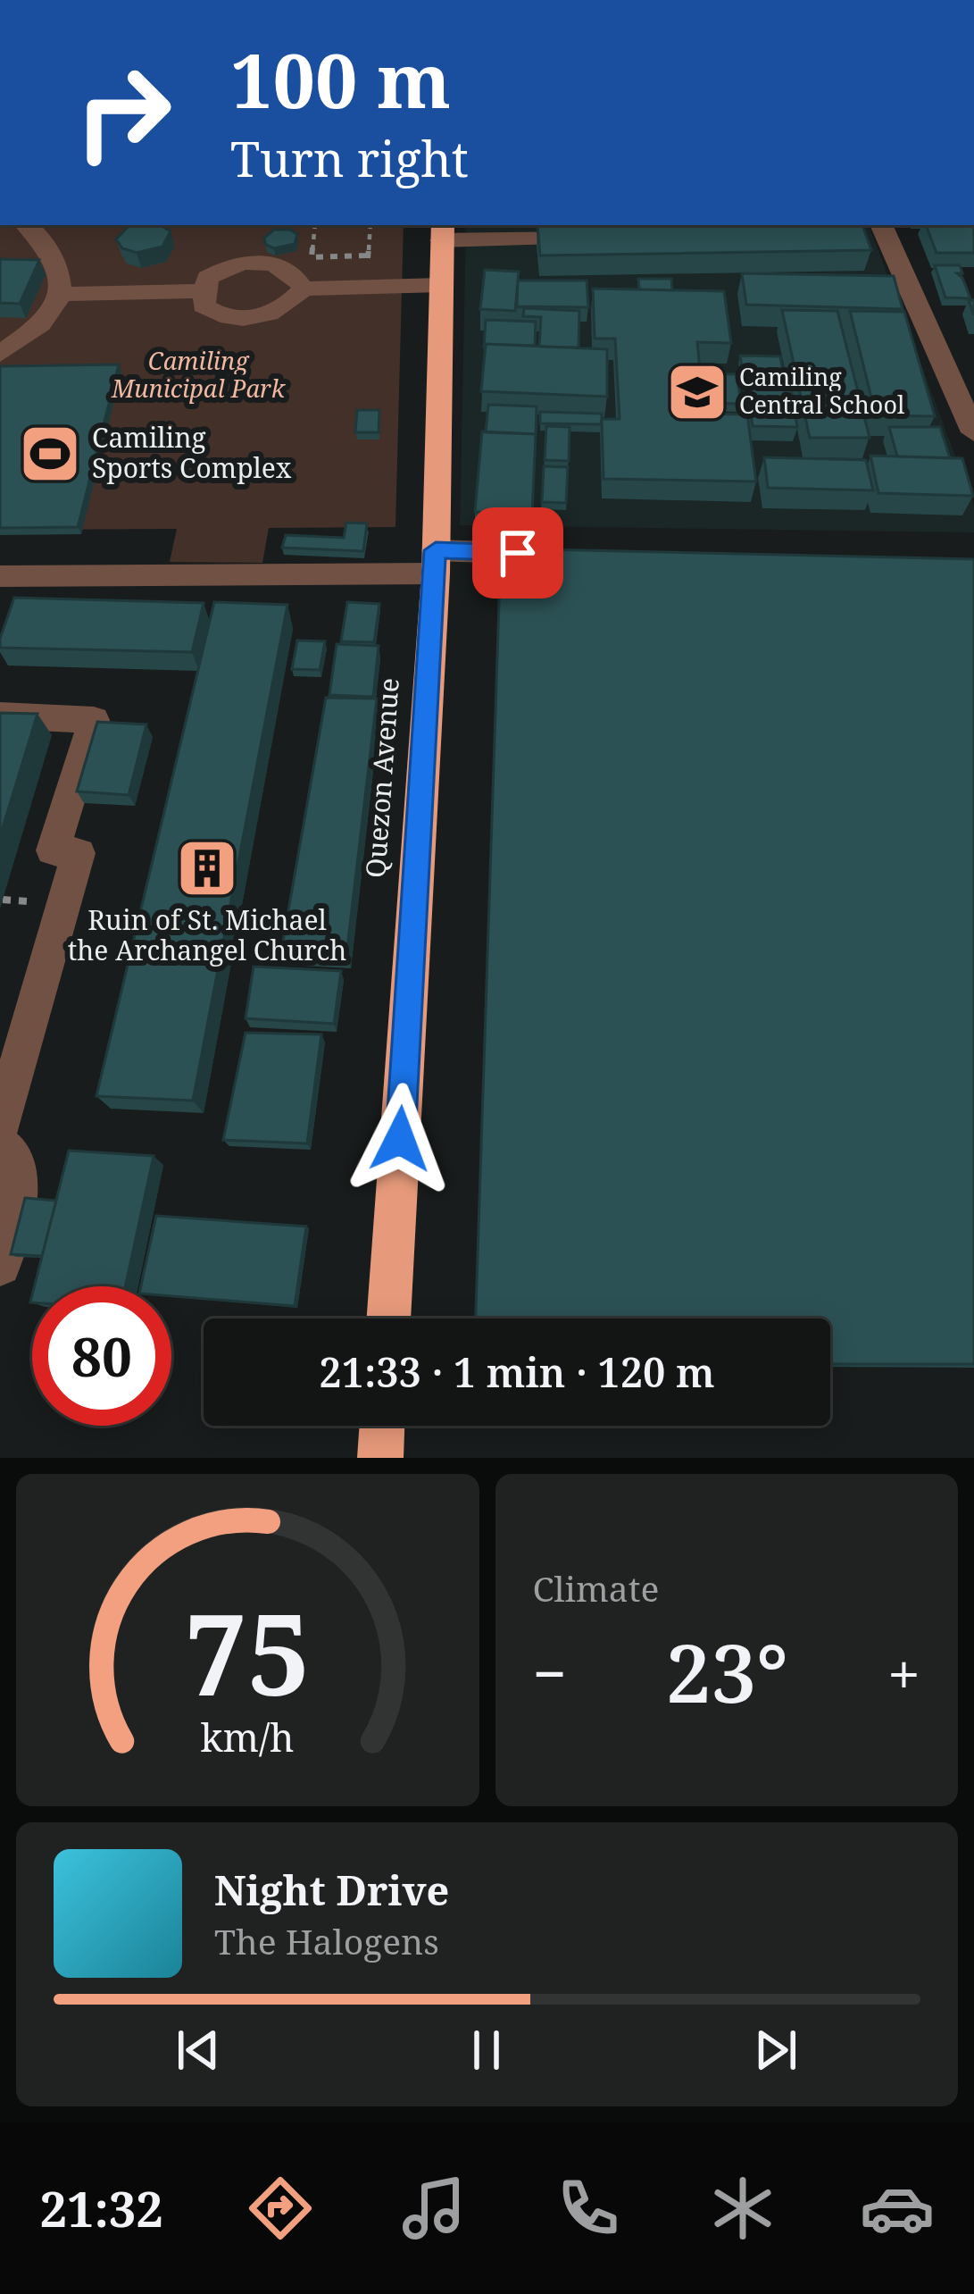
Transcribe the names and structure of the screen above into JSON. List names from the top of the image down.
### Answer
{
  "streets": {
    "highway": ["Quezon Avenue"]
  },
  "parks": ["Camiling Municipal Park"],
  "places": {
    "school or university": ["Camiling Central School"],
    "sports": ["Camiling Sports Complex"],
    "building": ["Ruin of St. Michael the Archangel Church"]
  },
  "page": {
    "turn": ["100 m", "Turn right"],
    "limit": "80",
    "trip": "21:33 · 1 min · 120 m",
    "tile": "Climate",
    "heat": ["−", "23°", "+"],
    "song": ["Night Drive", "The Halogens"],
    "tabs": "21:32",
    "gauge": ["75", "km/h"]
  }
}
